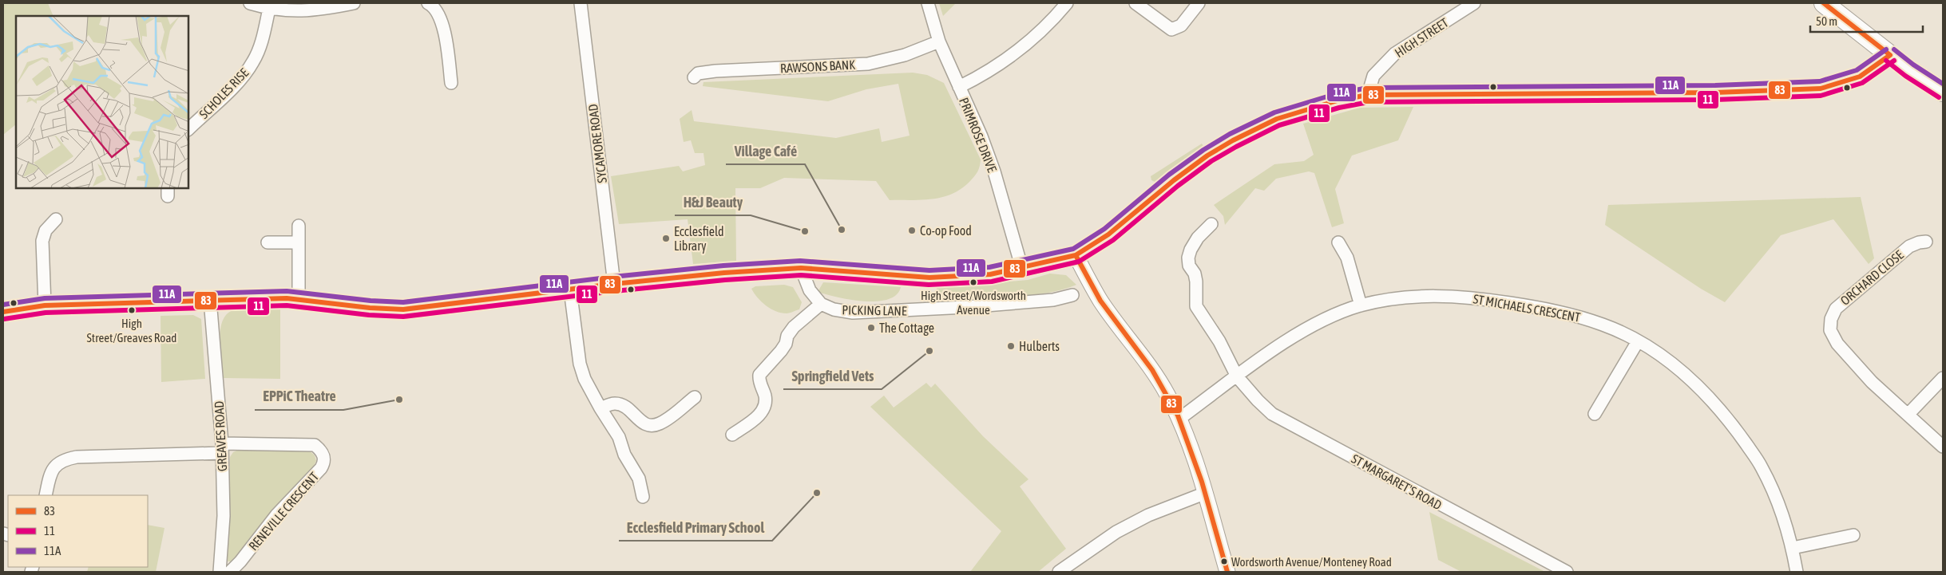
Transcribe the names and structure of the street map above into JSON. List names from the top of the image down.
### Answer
{
  "streets": {
    "street": [
      "HIGH STREET",
      "RAWSONS BANK",
      "SCHOLES RISE",
      "PRIMROSE DRIVE",
      "SYCAMORE ROAD",
      "ORCHARD CLOSE",
      "ST MICHAELS CRESCENT",
      "PICKING LANE",
      "GREAVES ROAD",
      "ST MARGARET'S ROAD",
      "RENEVILLE CRESCENT"
    ]
  },
  "crossings": [
    ["RAWSONS BANK", "PRIMROSE DRIVE"],
    ["ST MICHAELS CRESCENT", "ST MARGARET'S ROAD"],
    ["GREAVES ROAD", "RENEVILLE CRESCENT"]
  ],
  "places": [
    "Village Café",
    "Co-op Food",
    "H&J Beauty",
    "Ecclesfield Library",
    "High Street/Wordsworth Avenue",
    "High Street/Greaves Road",
    "The Cottage",
    "Hulberts",
    "Springfield Vets",
    "EPPiC Theatre",
    "Ecclesfield Primary School",
    "Wordsworth Avenue/Monteney Road"
  ],
  "lines": ["transit line 83", "transit line 11A", "transit line 11"],
  "legend": ["83", "11", "11A"],
  "scale_bar": "50 m"
}
